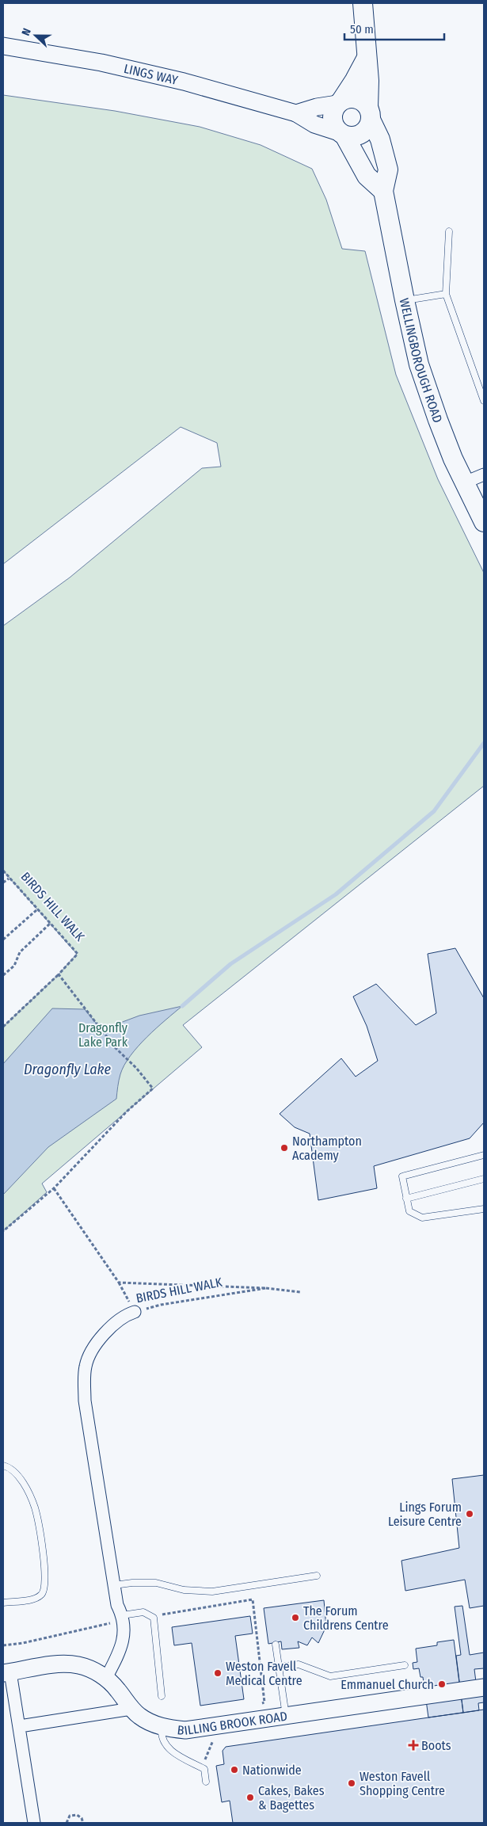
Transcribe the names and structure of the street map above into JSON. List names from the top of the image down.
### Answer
{
  "streets": {
    "main road": ["WELLINGBOROUGH ROAD"],
    "street": ["LINGS WAY", "BIRDS HILL WALK", "BILLING BROOK ROAD"]
  },
  "crossings": [
    ["LINGS WAY", "WELLINGBOROUGH ROAD"],
    ["BIRDS HILL WALK", "BILLING BROOK ROAD"]
  ],
  "water": ["Dragonfly Lake"],
  "parks": ["Dragonfly Lake Park"],
  "places": {
    "other": [
      "Northampton Academy",
      "Lings Forum Leisure Centre",
      "The Forum Childrens Centre",
      "Weston Favell Medical Centre",
      "Emmanuel Church",
      "Nationwide",
      "Weston Favell Shopping Centre",
      "Cakes, Bakes & Bagettes"
    ],
    "health": ["Boots"]
  },
  "scale_bar": "50 m",
  "north": "left"
}
